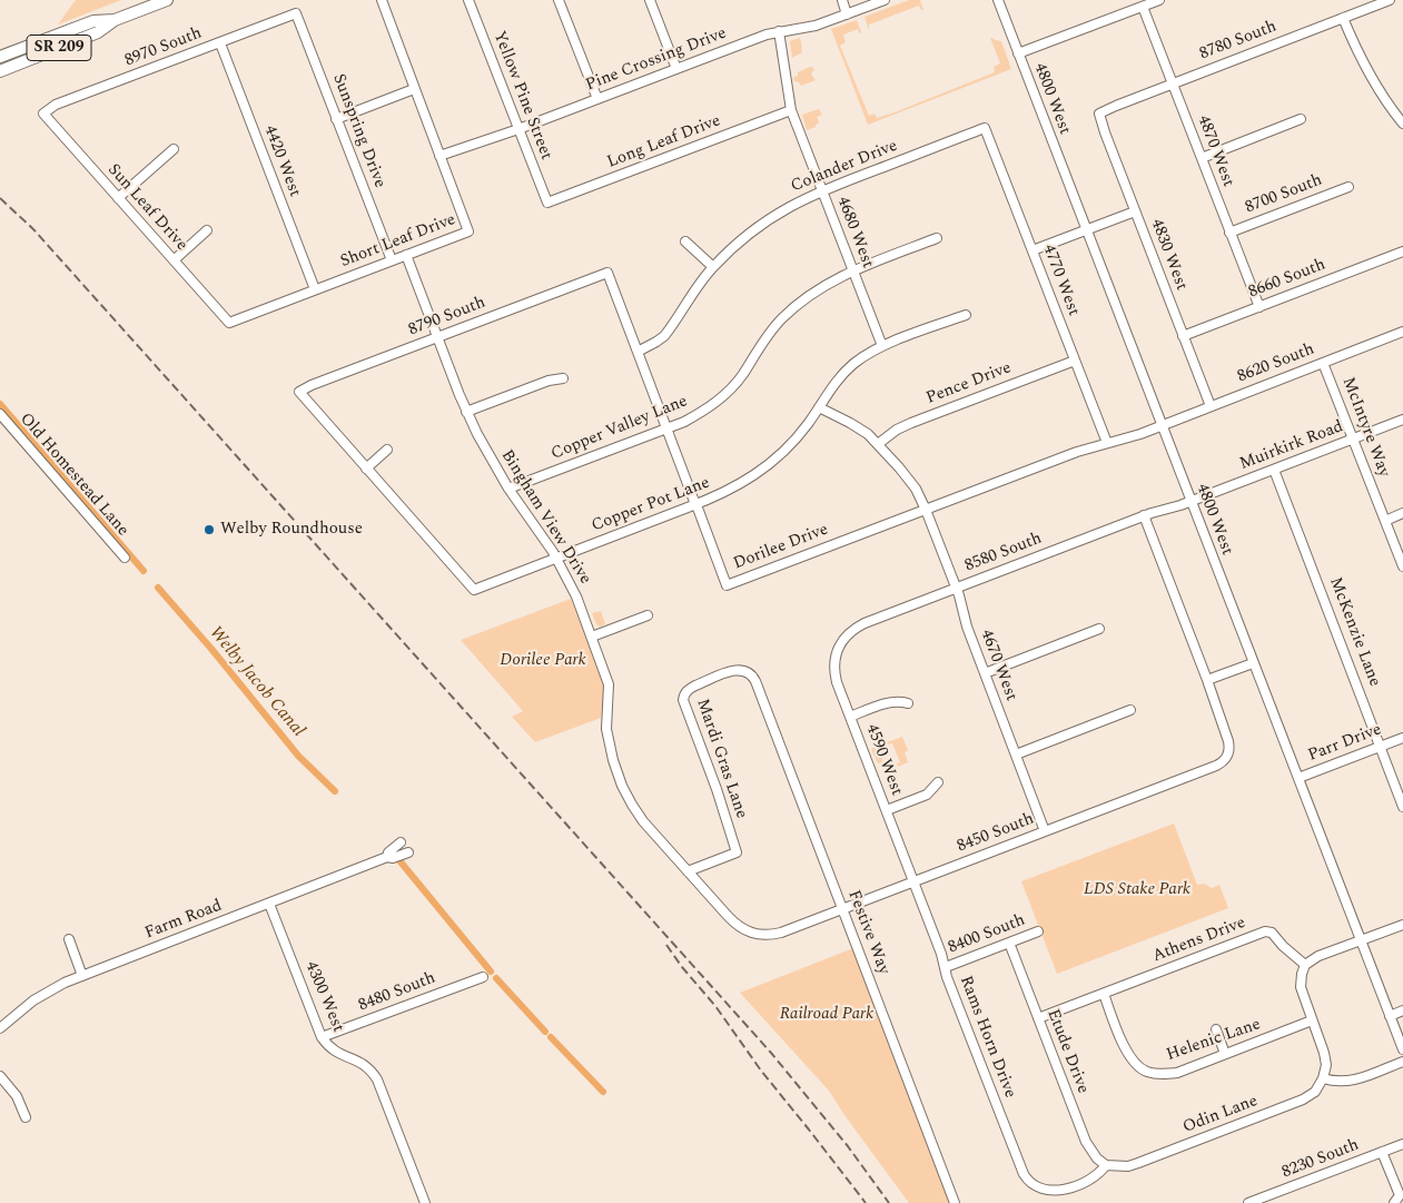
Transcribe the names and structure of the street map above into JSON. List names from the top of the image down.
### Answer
{
  "streets": {
    "main road": ["SR 209"],
    "street": [
      "8780 South",
      "8970 South",
      "Pine Crossing Drive",
      "Yellow Pine Street",
      "4800 West",
      "Sunspring Drive",
      "Long Leaf Drive",
      "4870 West",
      "4420 West",
      "Colander Drive",
      "8700 South",
      "Sun Leaf Drive",
      "4680 West",
      "Short Leaf Drive",
      "4830 West",
      "8660 South",
      "4770 West",
      "8790 South",
      "8620 South",
      "Pence Drive",
      "McIntyre Way",
      "Copper Valley Lane",
      "Muirkirk Road",
      "Old Homestead Lane",
      "Copper Pot Lane",
      "Bingham View Drive",
      "Dorilee Drive",
      "8580 South",
      "McKenzie Lane",
      "4670 West",
      "Parr Drive",
      "Mardi Gras Lane",
      "4590 West",
      "8450 South",
      "Farm Road",
      "Festive Way",
      "8400 South",
      "Athens Drive",
      "8480 South",
      "4300 West",
      "Rams Horn Drive",
      "Helenic Lane",
      "Etude Drive",
      "Odin Lane",
      "8230 South"
    ]
  },
  "crossings": [
    ["8780 South", "4870 West"],
    ["8780 South", "4830 West"],
    ["8970 South", "Sunspring Drive"],
    ["8970 South", "4420 West"],
    ["8970 South", "Sun Leaf Drive"],
    ["Pine Crossing Drive", "Yellow Pine Street"],
    ["Pine Crossing Drive", "4680 West"],
    ["Pine Crossing Drive", "Short Leaf Drive"],
    ["Yellow Pine Street", "Long Leaf Drive"],
    ["4800 West", "8620 South"],
    ["4800 West", "Muirkirk Road"],
    ["4800 West", "Dorilee Drive"],
    ["4800 West", "8580 South"],
    ["4800 West", "Parr Drive"],
    ["Sunspring Drive", "Short Leaf Drive"],
    ["Long Leaf Drive", "4680 West"],
    ["4870 West", "8700 South"],
    ["4870 West", "8660 South"],
    ["4420 West", "Short Leaf Drive"],
    ["Colander Drive", "4680 West"],
    ["Colander Drive", "4770 West"],
    ["Colander Drive", "Dorilee Drive"],
    ["Sun Leaf Drive", "Short Leaf Drive"],
    ["4680 West", "Copper Valley Lane"],
    ["4680 West", "Copper Pot Lane"],
    ["Short Leaf Drive", "Bingham View Drive"],
    ["4830 West", "8660 South"],
    ["4830 West", "8620 South"],
    ["4770 West", "Pence Drive"],
    ["4770 West", "Dorilee Drive"],
    ["8790 South", "Copper Pot Lane"],
    ["8790 South", "Bingham View Drive"],
    ["8790 South", "Dorilee Drive"],
    ["8620 South", "McIntyre Way"],
    ["8620 South", "Dorilee Drive"],
    ["Pence Drive", "4670 West"],
    ["McIntyre Way", "Muirkirk Road"],
    ["Copper Valley Lane", "Bingham View Drive"],
    ["Copper Valley Lane", "Dorilee Drive"],
    ["Muirkirk Road", "8580 South"],
    ["Muirkirk Road", "McKenzie Lane"],
    ["Copper Pot Lane", "Bingham View Drive"],
    ["Copper Pot Lane", "Dorilee Drive"],
    ["Copper Pot Lane", "4670 West"],
    ["Bingham View Drive", "Mardi Gras Lane"],
    ["Bingham View Drive", "8450 South"],
    ["Dorilee Drive", "4670 West"],
    ["8580 South", "4670 West"],
    ["8580 South", "4590 West"],
    ["McKenzie Lane", "Parr Drive"],
    ["4670 West", "8450 South"],
    ["Mardi Gras Lane", "Festive Way"],
    ["4590 West", "8450 South"],
    ["4590 West", "Rams Horn Drive"],
    ["8450 South", "Festive Way"],
    ["8450 South", "Rams Horn Drive"],
    ["Farm Road", "4300 West"],
    ["8400 South", "Rams Horn Drive"],
    ["8400 South", "Etude Drive"],
    ["Athens Drive", "Helenic Lane"],
    ["Athens Drive", "Etude Drive"],
    ["8480 South", "4300 West"],
    ["Rams Horn Drive", "Etude Drive"],
    ["Rams Horn Drive", "Odin Lane"],
    ["Etude Drive", "Odin Lane"]
  ],
  "water": ["Welby Jacob Canal"],
  "parks": ["Dorilee Park", "LDS Stake Park", "Railroad Park"],
  "places": ["Welby Roundhouse"]
}
